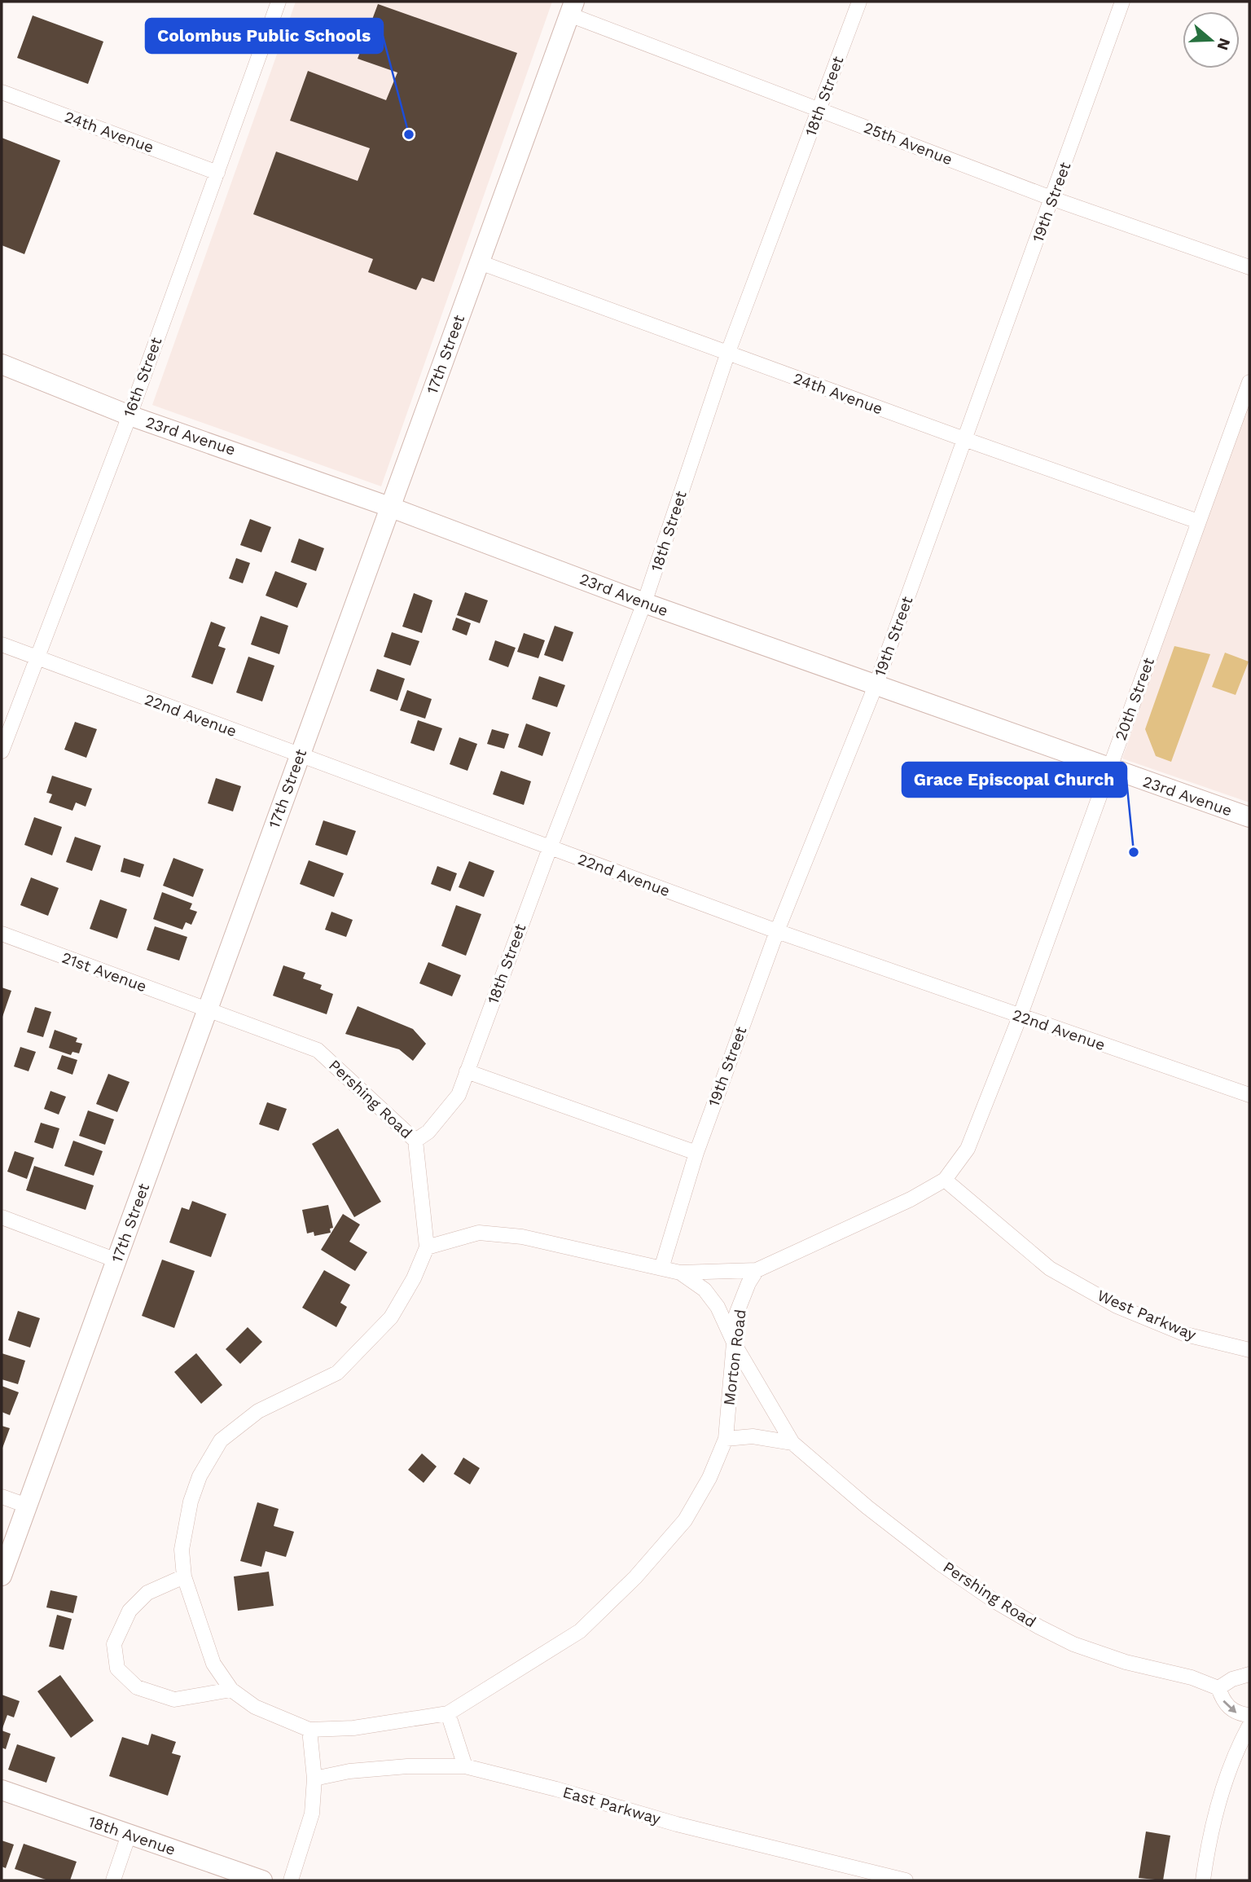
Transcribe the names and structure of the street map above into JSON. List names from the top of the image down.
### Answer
{
  "streets": {
    "main road": ["17th Street", "23rd Avenue", "18th Avenue"],
    "street": [
      "18th Street",
      "24th Avenue",
      "25th Avenue",
      "19th Street",
      "16th Street",
      "20th Street",
      "22nd Avenue",
      "21st Avenue",
      "Pershing Road",
      "West Parkway",
      "Morton Road",
      "East Parkway"
    ]
  },
  "crossings": [
    ["18th Street", "24th Avenue"],
    ["18th Street", "25th Avenue"],
    ["18th Street", "23rd Avenue"],
    ["18th Street", "22nd Avenue"],
    ["18th Street", "Pershing Road"],
    ["24th Avenue", "19th Street"],
    ["24th Avenue", "17th Street"],
    ["24th Avenue", "16th Street"],
    ["24th Avenue", "20th Street"],
    ["25th Avenue", "19th Street"],
    ["25th Avenue", "17th Street"],
    ["19th Street", "23rd Avenue"],
    ["19th Street", "22nd Avenue"],
    ["19th Street", "Pershing Road"],
    ["17th Street", "23rd Avenue"],
    ["17th Street", "22nd Avenue"],
    ["17th Street", "21st Avenue"],
    ["17th Street", "Pershing Road"],
    ["16th Street", "23rd Avenue"],
    ["16th Street", "22nd Avenue"],
    ["23rd Avenue", "20th Street"],
    ["20th Street", "22nd Avenue"],
    ["21st Avenue", "Pershing Road"],
    ["Pershing Road", "Morton Road"]
  ],
  "places": ["Colombus Public Schools", "Grace Episcopal Church"],
  "north": "right"
}
